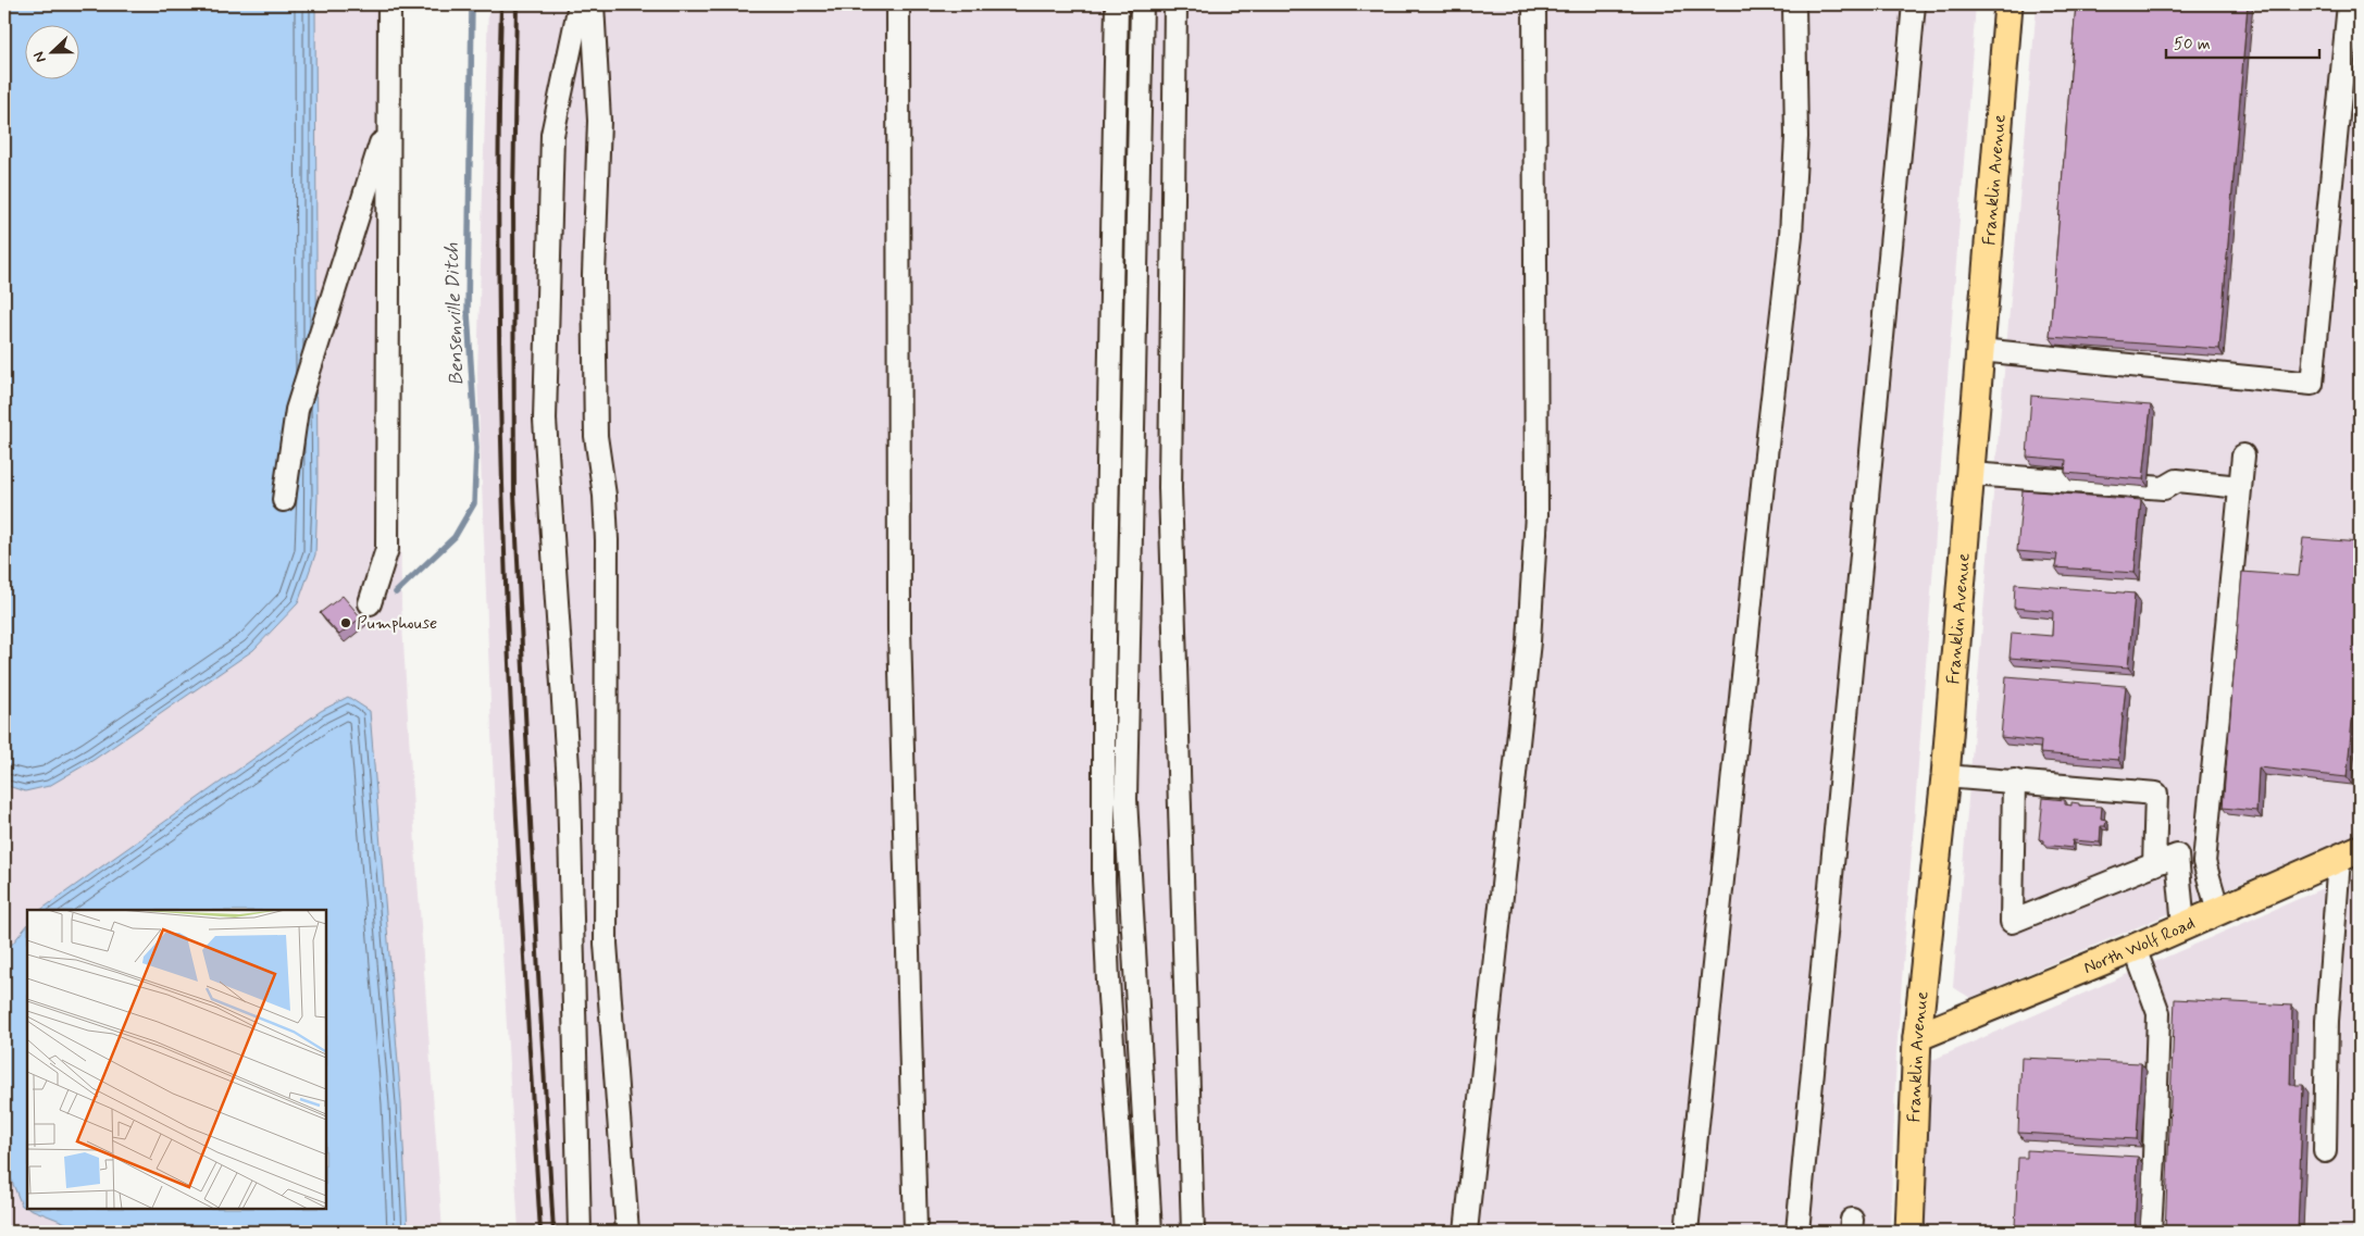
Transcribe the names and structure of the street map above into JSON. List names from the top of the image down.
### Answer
{
  "streets": {
    "main road": ["Franklin Avenue", "North Wolf Road"]
  },
  "crossings": [
    ["Franklin Avenue", "North Wolf Road"]
  ],
  "water": ["Bensenville Ditch"],
  "places": ["Pumphouse"],
  "scale_bar": "50 m",
  "north": "left"
}
